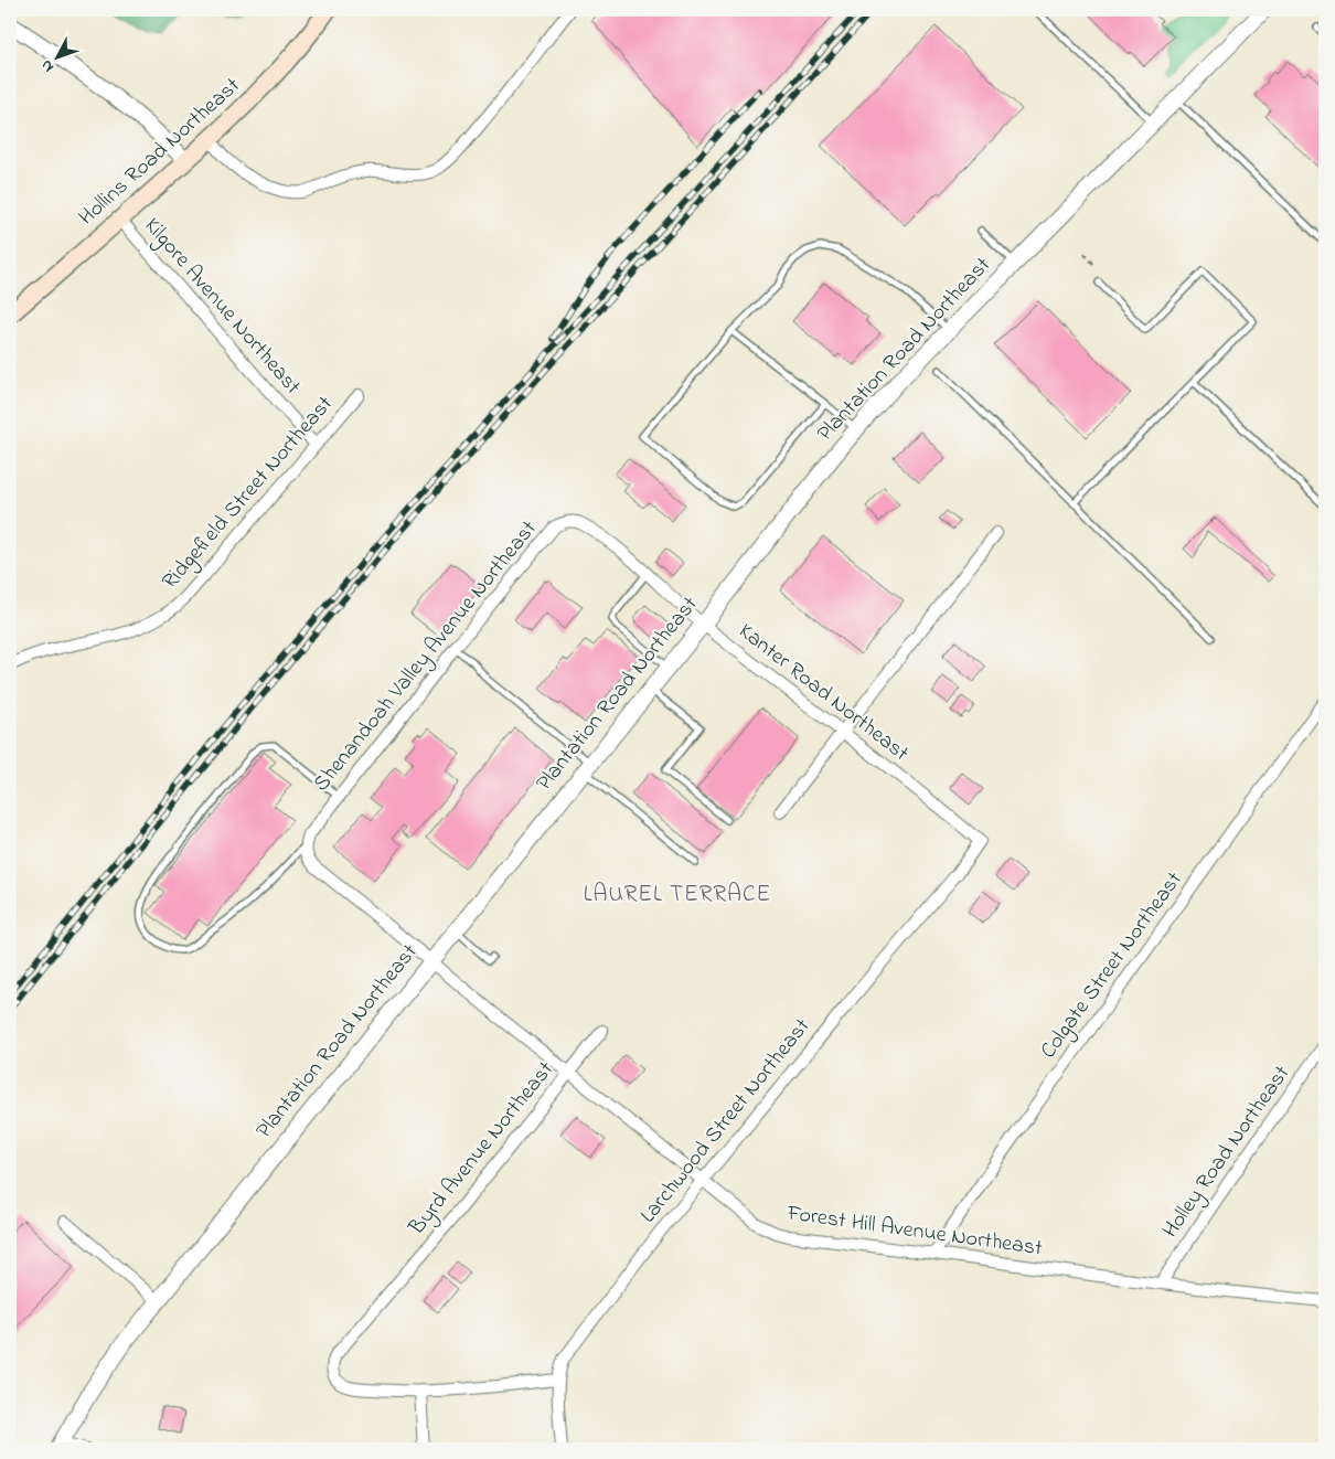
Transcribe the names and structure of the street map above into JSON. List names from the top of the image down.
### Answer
{
  "streets": {
    "main road": ["Hollins Road Northeast"],
    "street": [
      "Kilgore Avenue Northeast",
      "Plantation Road Northeast",
      "Ridgefield Street Northeast",
      "Shenandoah Valley Avenue Northeast",
      "Kanter Road Northeast",
      "Colgate Street Northeast",
      "Larchwood Street Northeast",
      "Byrd Avenue Northeast",
      "Holley Road Northeast",
      "Forest Hill Avenue Northeast"
    ]
  },
  "crossings": [
    ["Hollins Road Northeast", "Kilgore Avenue Northeast"],
    ["Kilgore Avenue Northeast", "Ridgefield Street Northeast"],
    ["Plantation Road Northeast", "Kanter Road Northeast"],
    ["Plantation Road Northeast", "Forest Hill Avenue Northeast"],
    ["Shenandoah Valley Avenue Northeast", "Kanter Road Northeast"],
    ["Shenandoah Valley Avenue Northeast", "Forest Hill Avenue Northeast"],
    ["Kanter Road Northeast", "Larchwood Street Northeast"],
    ["Colgate Street Northeast", "Forest Hill Avenue Northeast"],
    ["Larchwood Street Northeast", "Forest Hill Avenue Northeast"],
    ["Byrd Avenue Northeast", "Forest Hill Avenue Northeast"],
    ["Holley Road Northeast", "Forest Hill Avenue Northeast"]
  ],
  "districts": ["LAUREL TERRACE"],
  "north": "bottom left"
}
